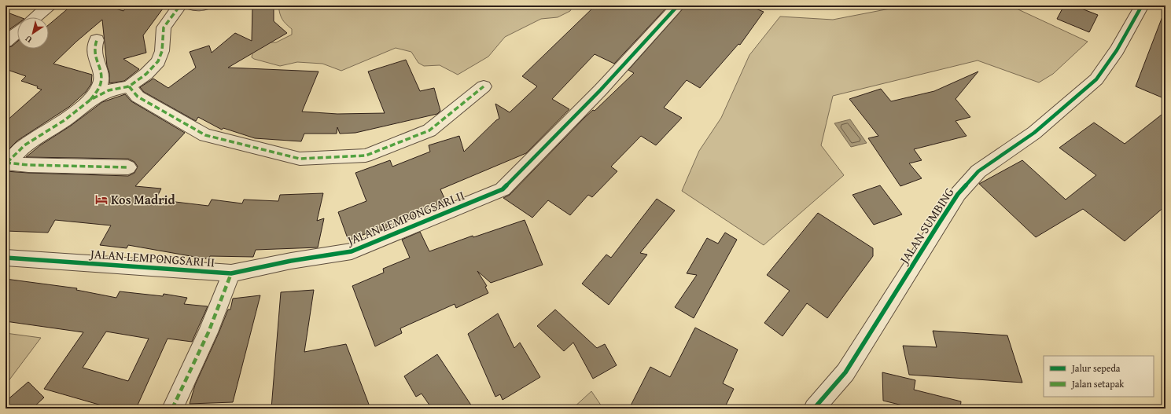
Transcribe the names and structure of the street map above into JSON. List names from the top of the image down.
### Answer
{
  "streets": {
    "street": ["JALAN LEMPONGSARI II", "JALAN SUMBING"]
  },
  "places": {
    "hotel": ["Kos Madrid"]
  },
  "legend": ["Jalur sepeda", "Jalan setapak"],
  "north": "bottom left"
}
